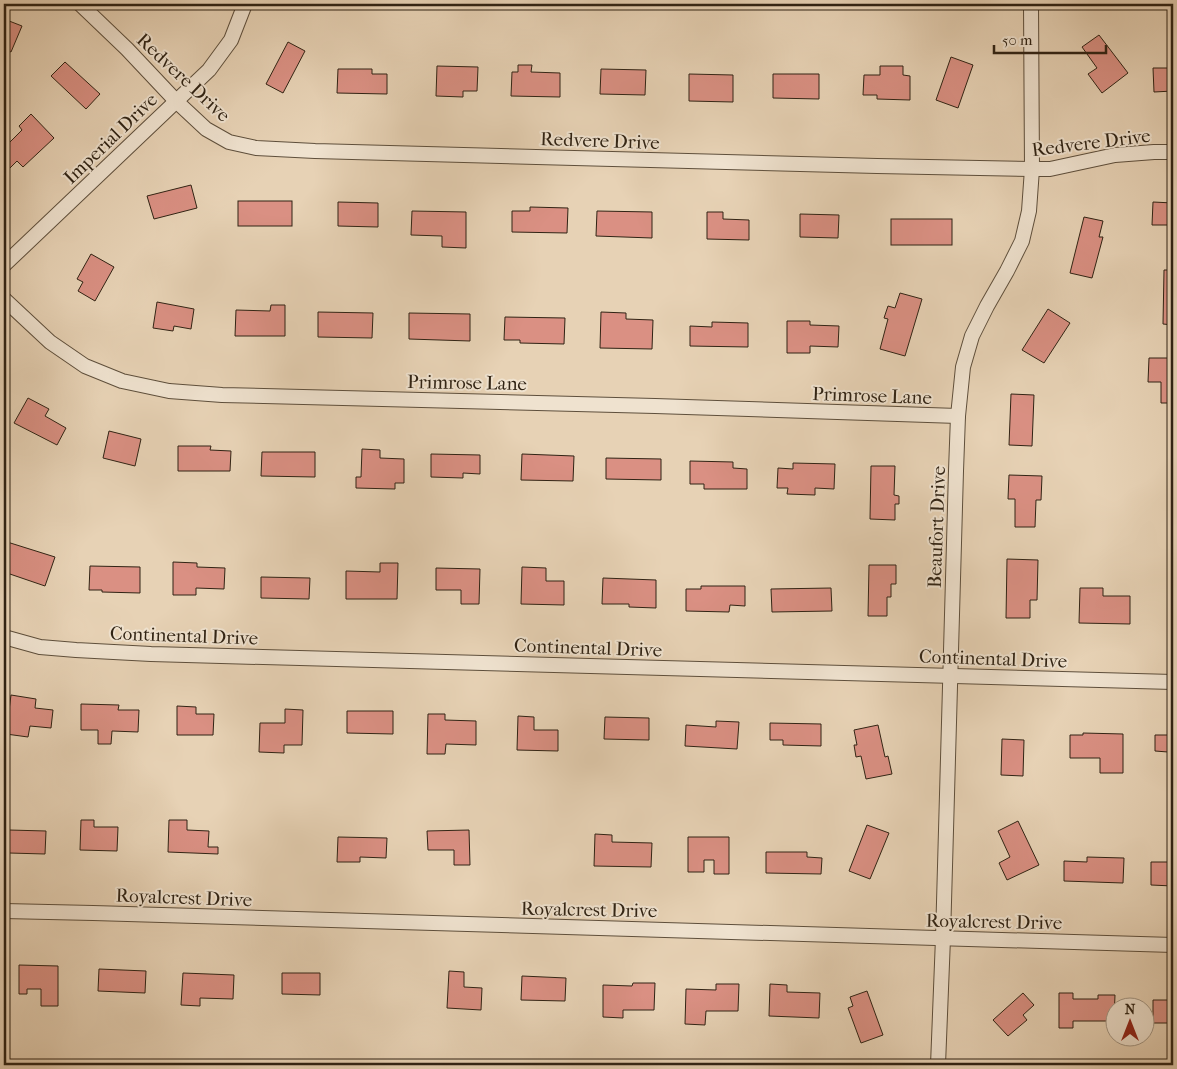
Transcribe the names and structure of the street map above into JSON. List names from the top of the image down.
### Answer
{
  "streets": {
    "street": [
      "Redvere Drive",
      "Imperial Drive",
      "Primrose Lane",
      "Beaufort Drive",
      "Continental Drive",
      "Royalcrest Drive"
    ]
  },
  "crossings": [
    ["Redvere Drive", "Imperial Drive"],
    ["Redvere Drive", "Beaufort Drive"],
    ["Primrose Lane", "Beaufort Drive"],
    ["Beaufort Drive", "Continental Drive"],
    ["Beaufort Drive", "Royalcrest Drive"]
  ],
  "scale_bar": "50 m",
  "north": "top"
}
